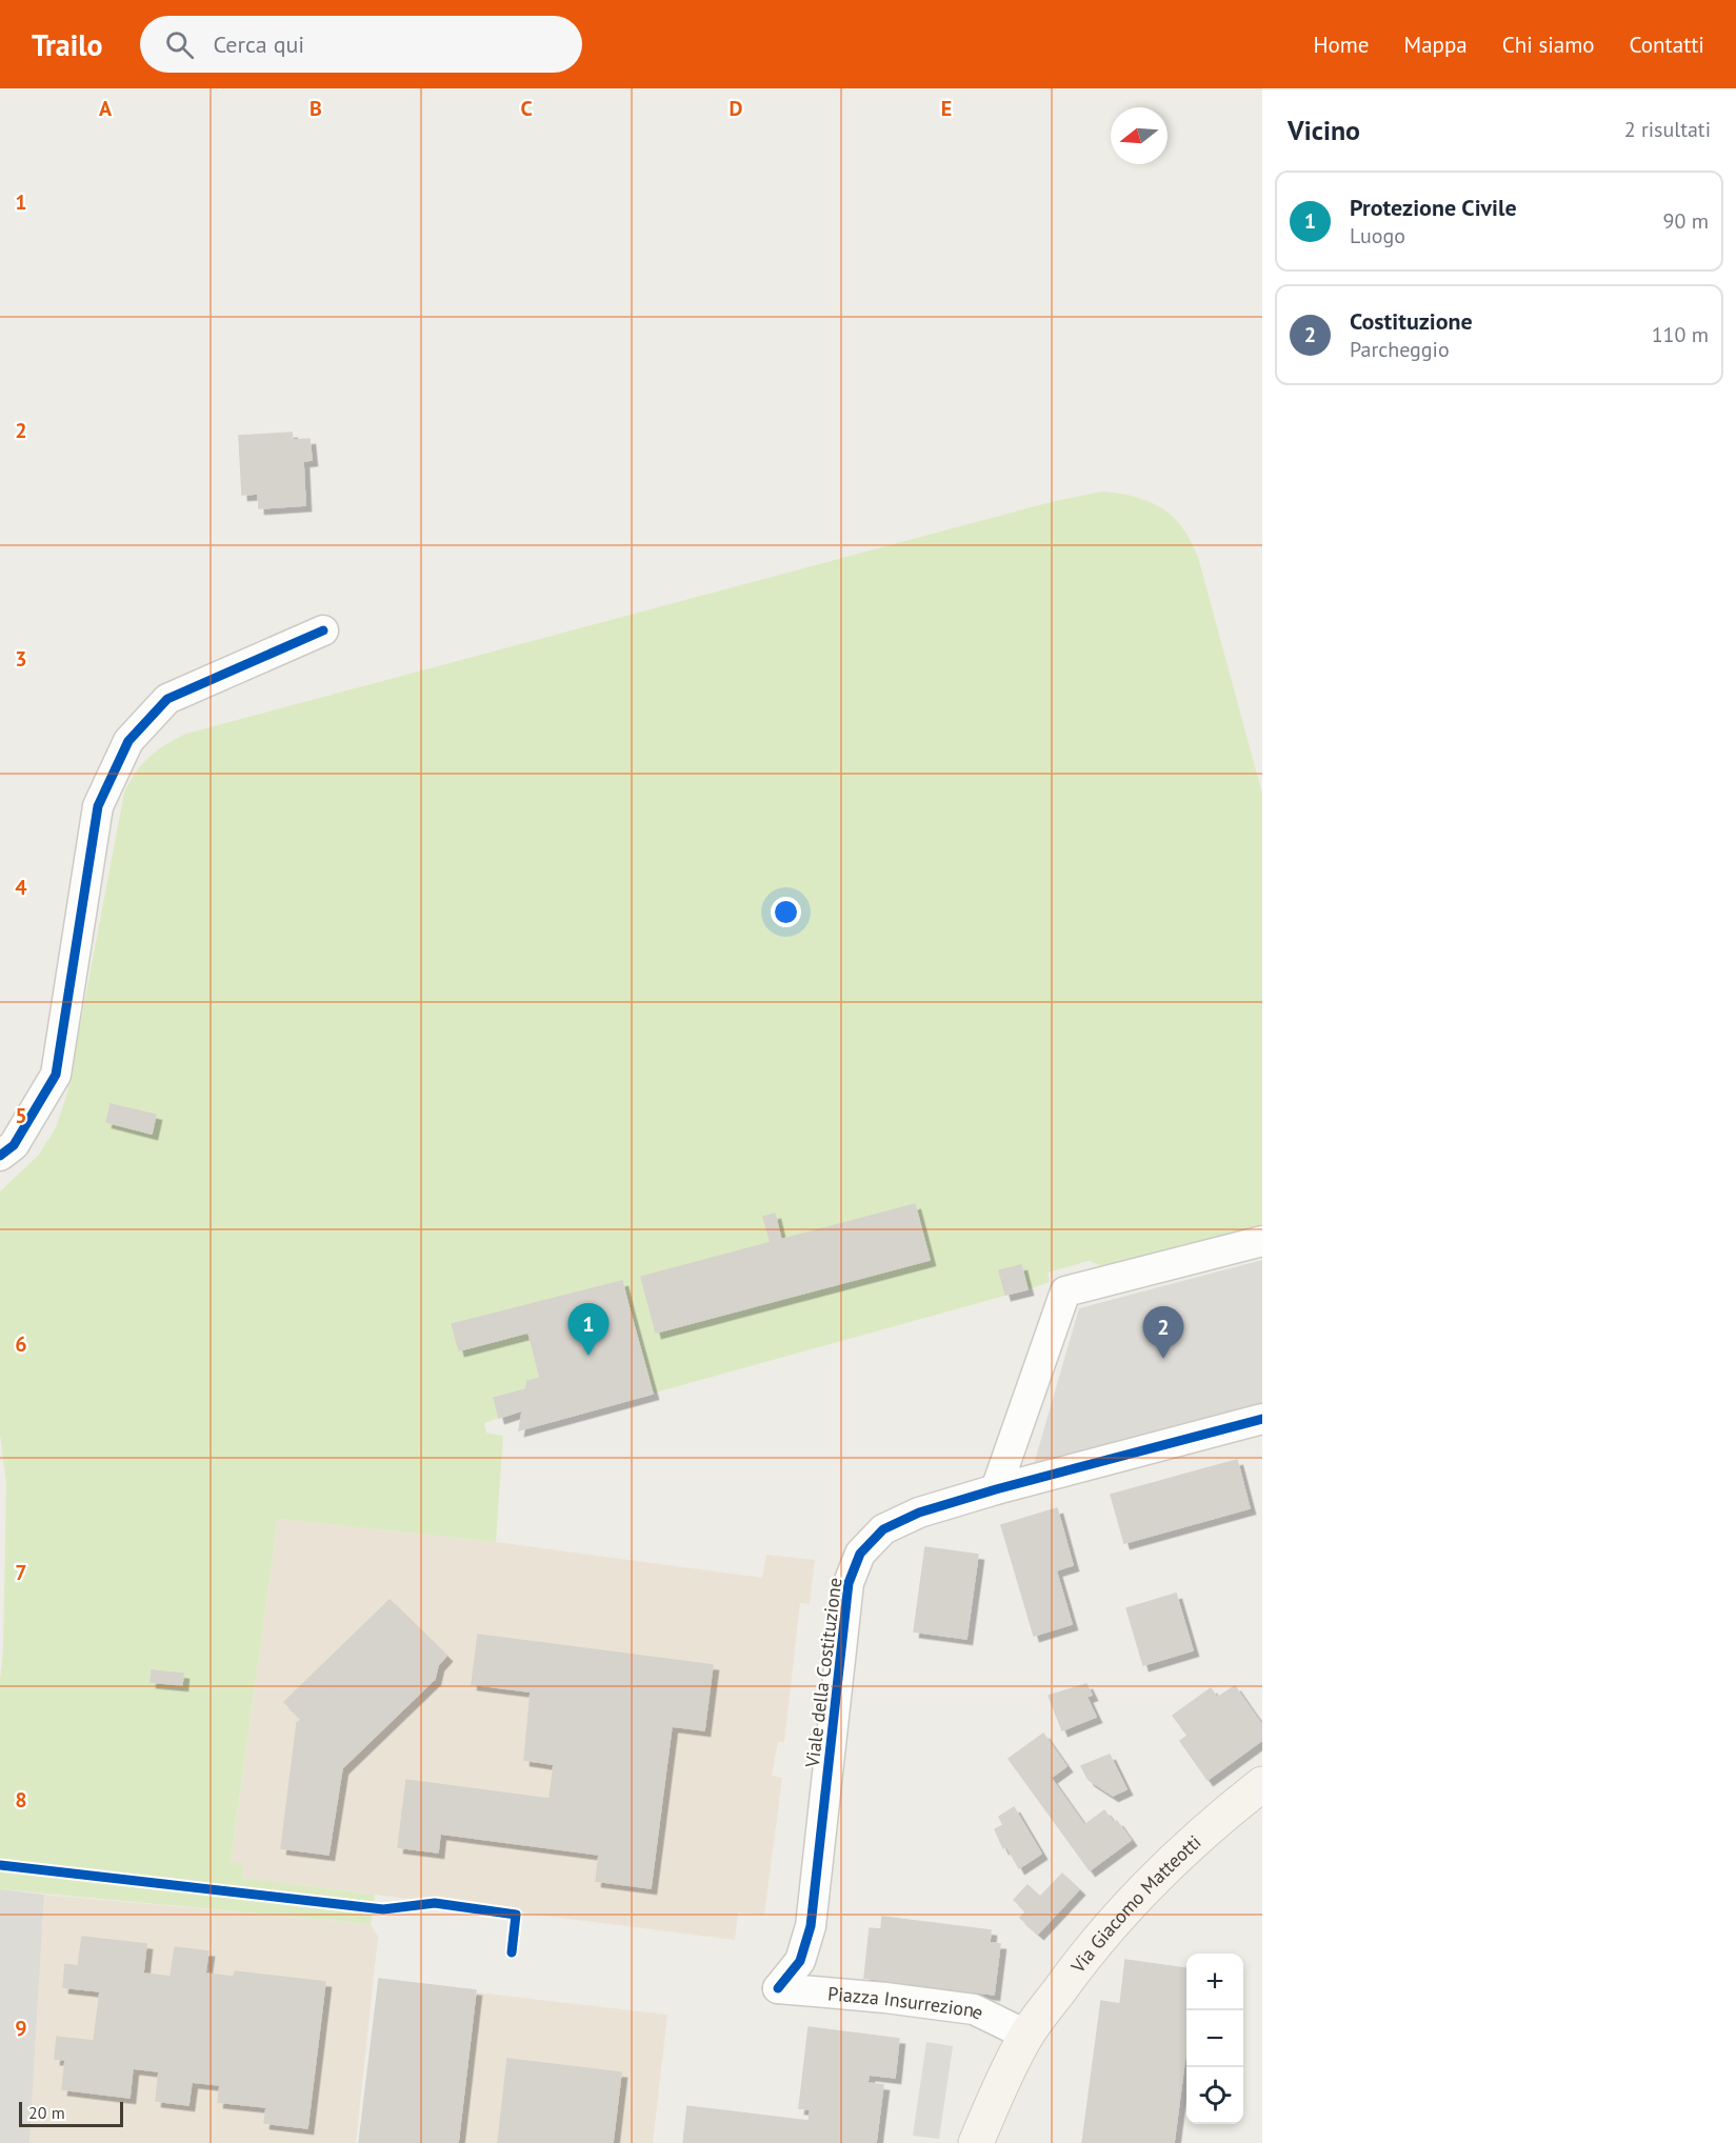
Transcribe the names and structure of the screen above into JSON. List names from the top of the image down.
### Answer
{
  "streets": {
    "main road": ["Via Giacomo Matteotti"],
    "street": ["Viale della Costituzione", "Piazza Insurrezione"]
  },
  "crossings": [
    ["Viale della Costituzione", "Piazza Insurrezione"],
    ["Via Giacomo Matteotti", "Piazza Insurrezione"]
  ],
  "scale_bar": "20 m",
  "north": "left",
  "page": {
    "header": "Trailo",
    "search": "Cerca qui",
    "nav": [
      "Home",
      "Mappa",
      "Chi siamo",
      "Contatti"
    ],
    "heading": ["Vicino", "2 risultati"],
    "list": [
      {
        "mark": "1",
        "name": "Protezione Civile",
        "note": "Luogo",
        "value": "90 m"
      },
      {
        "mark": "2",
        "name": "Costituzione",
        "note": "Parcheggio",
        "value": "110 m"
      }
    ],
    "pins": ["1", "2"],
    "map_buttons": ["+", "−"],
    "scale": "20 m"
  },
  "grid": {
    "columns": [
      "A",
      "B",
      "C",
      "D",
      "E"
    ],
    "rows": [
      "1",
      "2",
      "3",
      "4",
      "5",
      "6",
      "7",
      "8",
      "9"
    ]
  }
}
